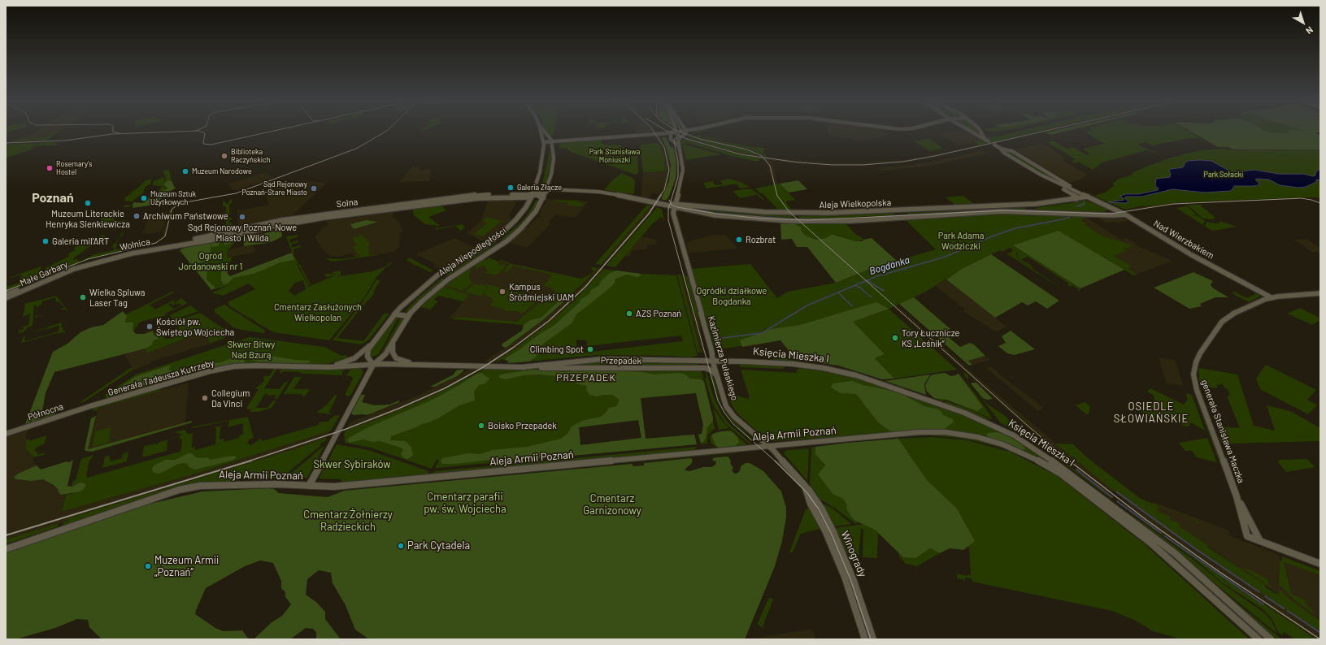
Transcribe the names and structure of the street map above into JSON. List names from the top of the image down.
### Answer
{
  "streets": {
    "street": [
      "Solna",
      "Aleja Wielkopolska",
      "Nad Wierzbakiem",
      "Wolnica",
      "Aleja Niepodległości",
      "Małe Garbary",
      "Księcia Mieszka I",
      "Kazimierza Pułaskiego",
      "Przepadek",
      "Generała Tadeusza Kutrzeby",
      "Północna",
      "generała Stanisława Maczka",
      "Aleja Armii Poznań",
      "Winogrady"
    ]
  },
  "crossings": [
    ["Solna", "Aleja Wielkopolska"],
    ["Solna", "Wolnica"],
    ["Solna", "Aleja Niepodległości"],
    ["Solna", "Kazimierza Pułaskiego"],
    ["Aleja Wielkopolska", "Nad Wierzbakiem"],
    ["Aleja Wielkopolska", "Kazimierza Pułaskiego"],
    ["Nad Wierzbakiem", "generała Stanisława Maczka"],
    ["Wolnica", "Małe Garbary"],
    ["Aleja Niepodległości", "Przepadek"],
    ["Aleja Niepodległości", "Generała Tadeusza Kutrzeby"],
    ["Aleja Niepodległości", "Aleja Armii Poznań"],
    ["Księcia Mieszka I", "Kazimierza Pułaskiego"],
    ["Księcia Mieszka I", "Przepadek"],
    ["Księcia Mieszka I", "Aleja Armii Poznań"],
    ["Kazimierza Pułaskiego", "Przepadek"],
    ["Kazimierza Pułaskiego", "Aleja Armii Poznań"],
    ["Kazimierza Pułaskiego", "Winogrady"],
    ["Przepadek", "Generała Tadeusza Kutrzeby"],
    ["Generała Tadeusza Kutrzeby", "Północna"],
    ["Aleja Armii Poznań", "Winogrady"]
  ],
  "districts": ["Poznań", "PRZEPADEK", "OSIEDLE SŁOWIAŃSKIE"],
  "water": ["Bogdanka"],
  "parks": [
    "Park Stanisława Moniuszki",
    "Park Sołacki",
    "Park Adama Wodziczki",
    "Ogród Jordanowski nr 1",
    "Ogródki działkowe Bogdanka",
    "Cmentarz Zasłużonych Wielkopolan",
    "Skwer Bitwy Nad Bzurą",
    "Skwer Sybiraków",
    "Cmentarz parafii pw. św. Wojciecha",
    "Cmentarz Garnizonowy",
    "Cmentarz Żołnierzy Radzieckich"
  ],
  "places": [
    "Biblioteka Raczyńskich",
    "Rosemary's Hostel",
    "Muzeum Narodowe",
    "Galeria Złącze",
    "Sąd Rejonowy Poznań-Stare Miasto",
    "Muzeum Sztuk Użytkowych",
    "Muzeum Literackie Henryka Sienkiewicza",
    "Archiwum Państwowe",
    "Sąd Rejonowy Poznań-Nowe Miasto i Wilda",
    "Rozbrat",
    "Galeria mil’ART",
    "Kampus Śródmiejski UAM",
    "Wielka Spluwa Laser Tag",
    "AZS Poznań",
    "Kościół pw. Świętego Wojciecha",
    "Tory Łucznicze KS „Leśnik”",
    "Climbing Spot",
    "Collegium Da Vinci",
    "Boisko Przepadek",
    "Park Cytadela",
    "Muzeum Armii „Poznań”"
  ],
  "north": "bottom right"
}
